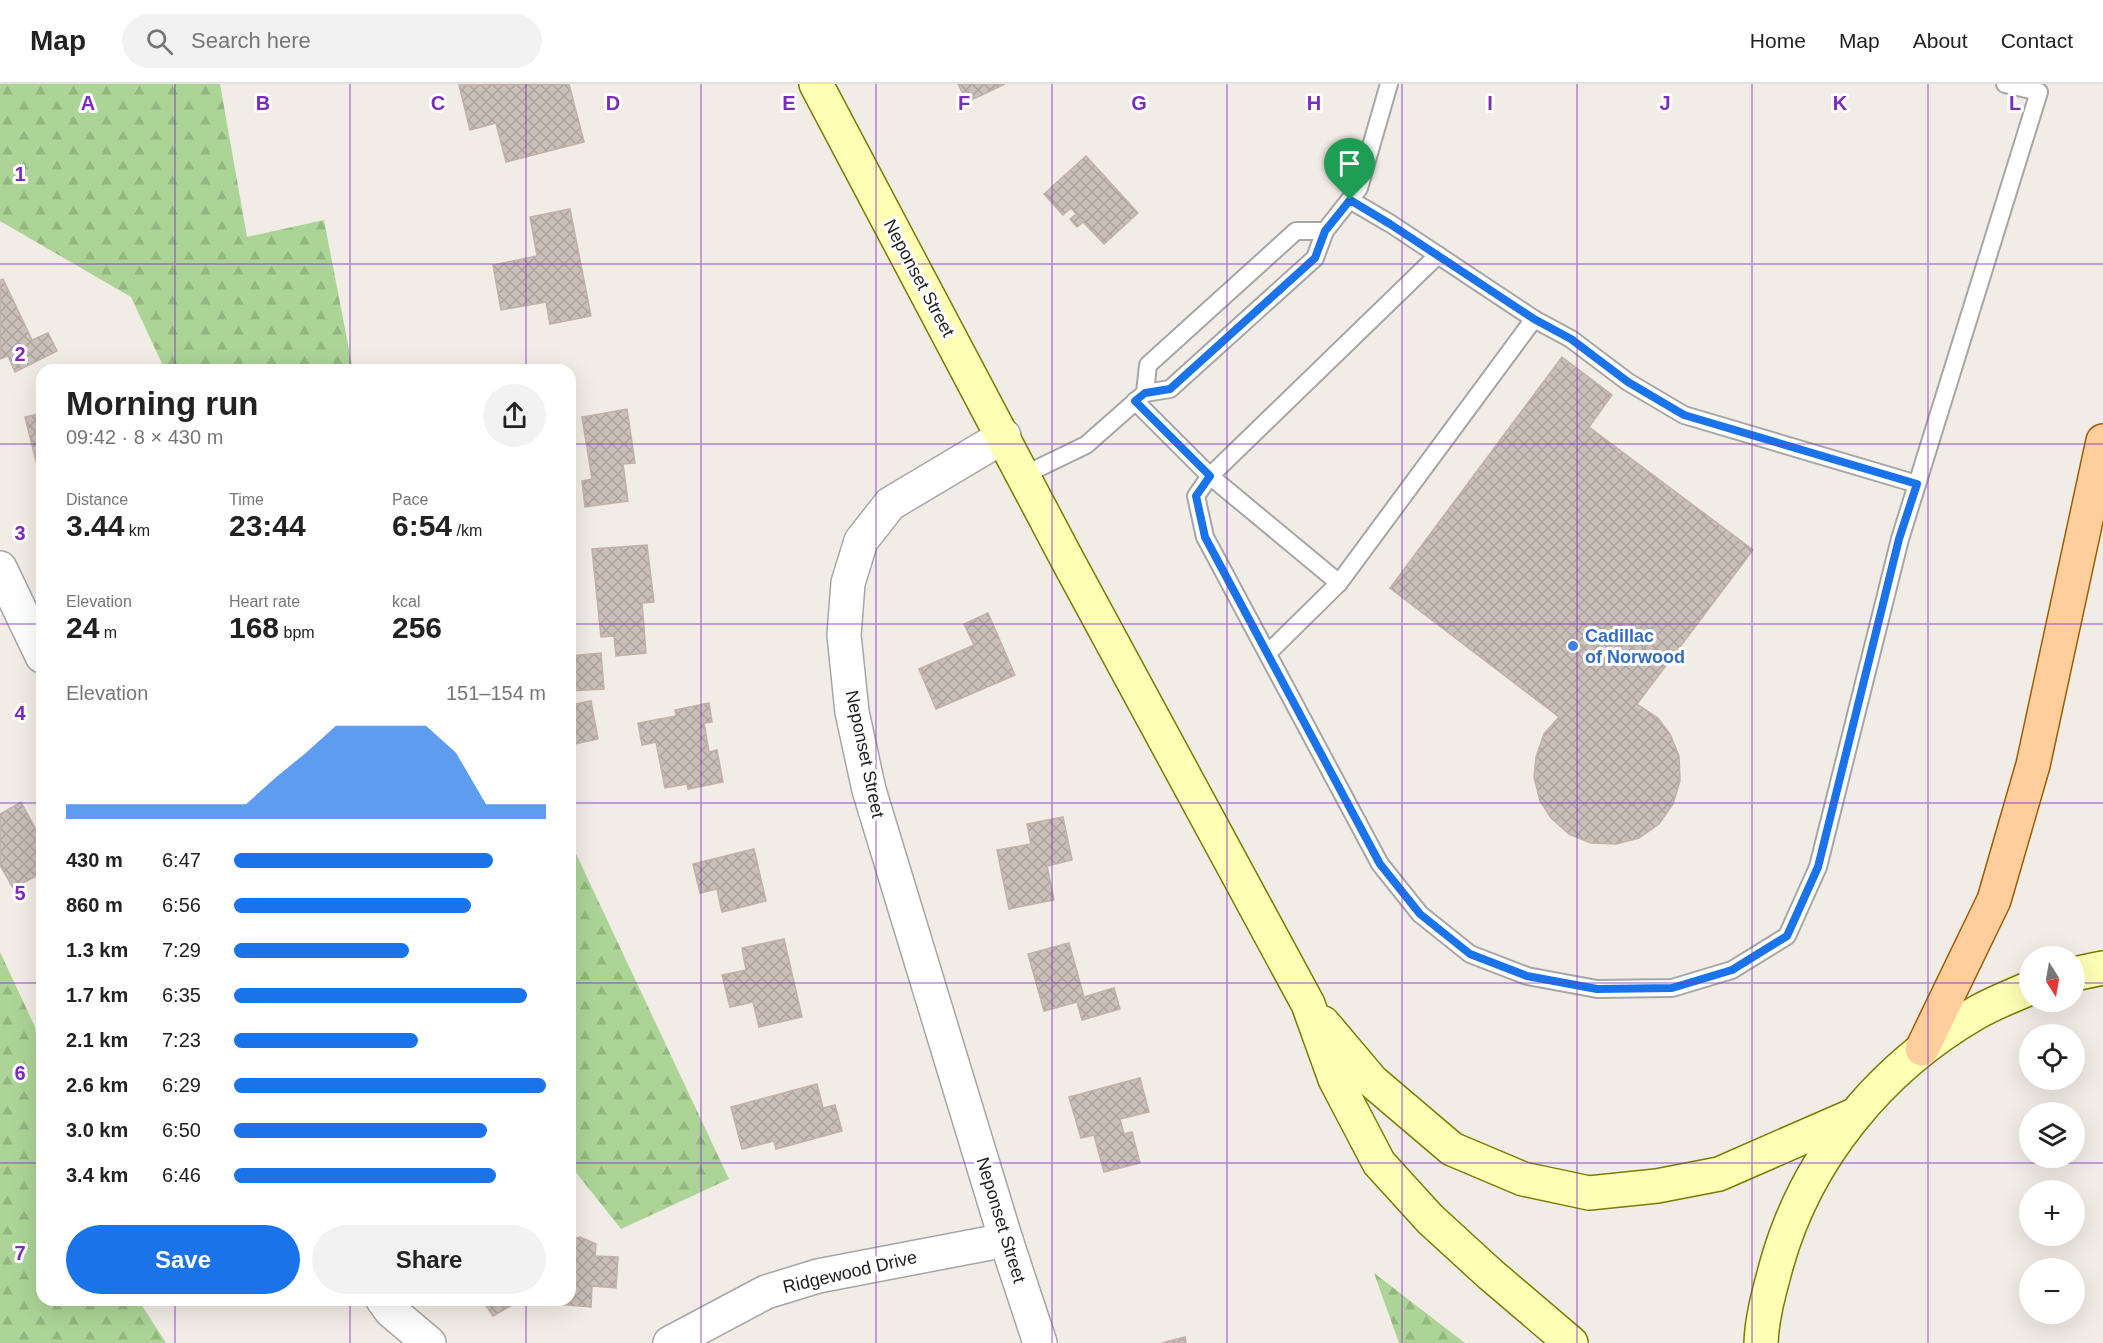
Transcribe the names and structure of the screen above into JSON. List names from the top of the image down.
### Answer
{
  "streets": {
    "main road": ["Neponset Street"],
    "street": ["Ridgewood Drive"]
  },
  "crossings": [
    ["Neponset Street", "Ridgewood Drive"]
  ],
  "places": ["Cadillac of Norwood"],
  "north": "bottom",
  "page": {
    "header": "Map",
    "search": "Search here",
    "nav": [
      "Home",
      "Map",
      "About",
      "Contact"
    ],
    "heading": ["Morning run", "09:42 · 8 × 430 m"],
    "stats": [
      ["Distance", "3.44 km"],
      ["Time", "23:44"],
      ["Pace", "6:54 /km"],
      ["Elevation", "24 m"],
      ["Heart rate", "168 bpm"],
      ["kcal", "256"]
    ],
    "chart": ["Elevation", "151–154 m"],
    "list": [
      {
        "name": "430 m",
        "note": "6:47"
      },
      {
        "name": "860 m",
        "note": "6:56"
      },
      {
        "name": "1.3 km",
        "note": "7:29"
      },
      {
        "name": "1.7 km",
        "note": "6:35"
      },
      {
        "name": "2.1 km",
        "note": "7:23"
      },
      {
        "name": "2.6 km",
        "note": "6:29"
      },
      {
        "name": "3.0 km",
        "note": "6:50"
      },
      {
        "name": "3.4 km",
        "note": "6:46"
      }
    ],
    "map_buttons": ["+", "−"],
    "buttons": ["Save", "Share"]
  },
  "grid": {
    "columns": [
      "A",
      "B",
      "C",
      "D",
      "E",
      "F",
      "G",
      "H",
      "I",
      "J",
      "K",
      "L"
    ],
    "rows": [
      "1",
      "2",
      "3",
      "4",
      "5",
      "6",
      "7"
    ]
  }
}
